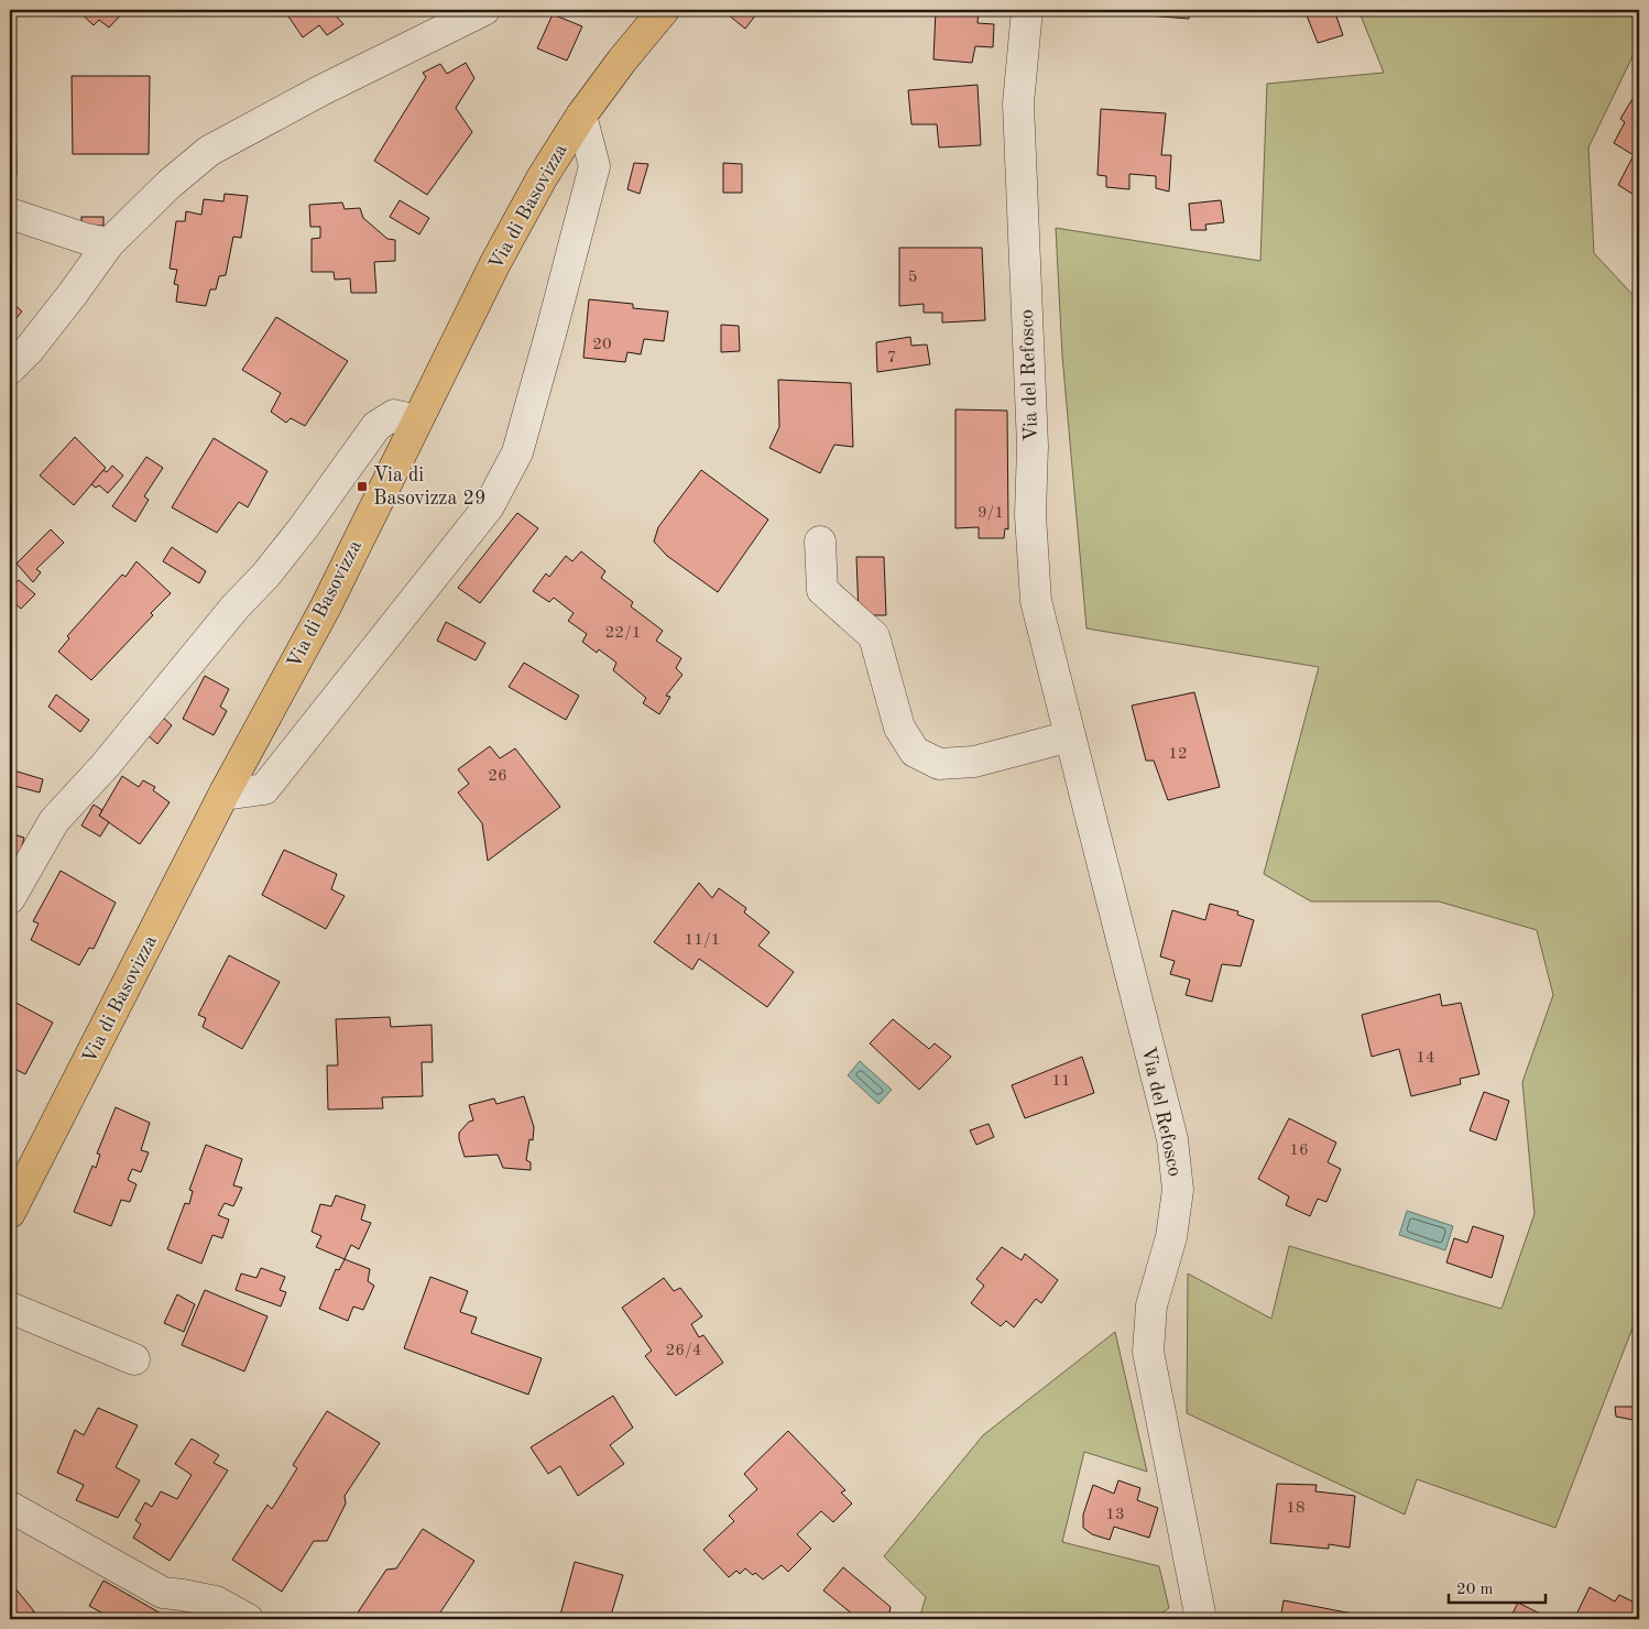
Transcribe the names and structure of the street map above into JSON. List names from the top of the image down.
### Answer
{
  "streets": {
    "main road": ["Via di Basovizza"],
    "street": ["Via del Refosco"]
  },
  "places": {
    "transit": ["Via di Basovizza 29"]
  },
  "house_numbers": [
    "5",
    "20",
    "7",
    "9/1",
    "22/1",
    "12",
    "26",
    "11/1",
    "14",
    "11",
    "16",
    "26/4",
    "18",
    "13"
  ],
  "scale_bar": "20 m"
}
